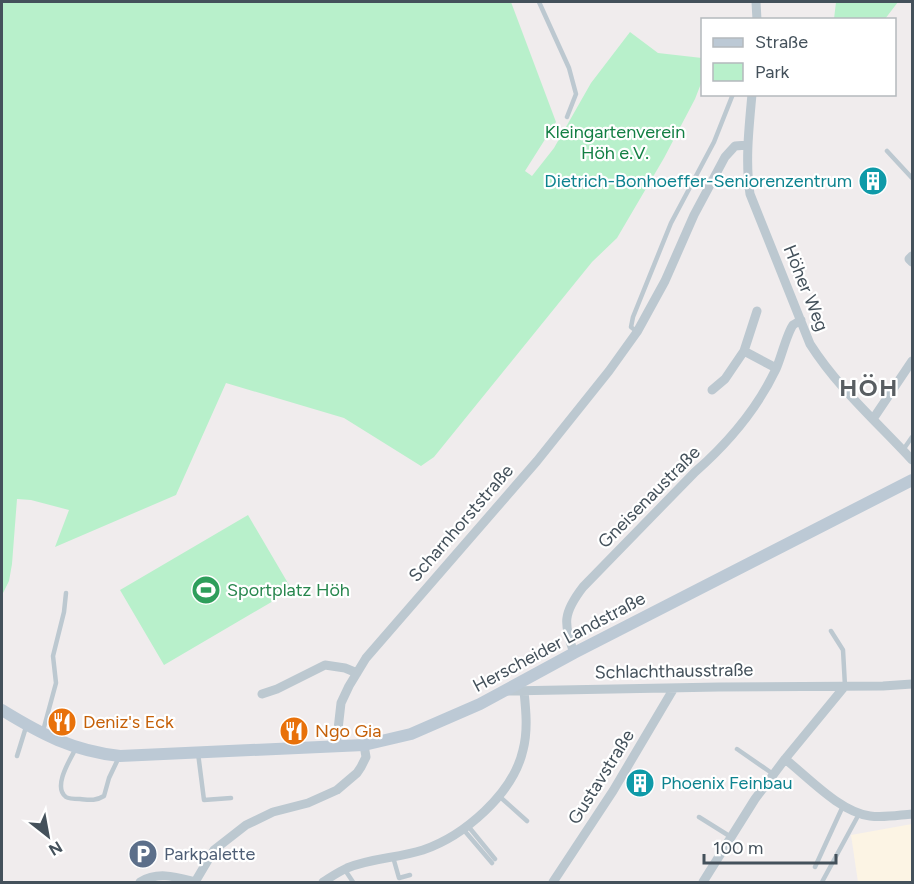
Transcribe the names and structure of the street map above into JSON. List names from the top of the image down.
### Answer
{
  "streets": {
    "main road": ["Herscheider Landstraße"],
    "street": [
      "Höher Weg",
      "Gneisenaustraße",
      "Scharnhorststraße",
      "Schlachthausstraße",
      "Gustavstraße"
    ]
  },
  "crossings": [
    ["Höher Weg", "Gneisenaustraße"],
    ["Höher Weg", "Scharnhorststraße"],
    ["Gneisenaustraße", "Herscheider Landstraße"],
    ["Scharnhorststraße", "Herscheider Landstraße"],
    ["Herscheider Landstraße", "Schlachthausstraße"],
    ["Schlachthausstraße", "Gustavstraße"]
  ],
  "districts": ["HÖH"],
  "parks": ["Kleingartenverein Höh e.V."],
  "places": {
    "building": ["Dietrich-Bonhoeffer-Seniorenzentrum", "Phoenix Feinbau"],
    "sports": ["Sportplatz Höh"],
    "restaurant": ["Deniz's Eck", "Ngo Gia"],
    "parking": ["Parkpalette"]
  },
  "legend": ["Straße", "Park"],
  "scale_bar": "100 m",
  "north": "bottom right"
}
